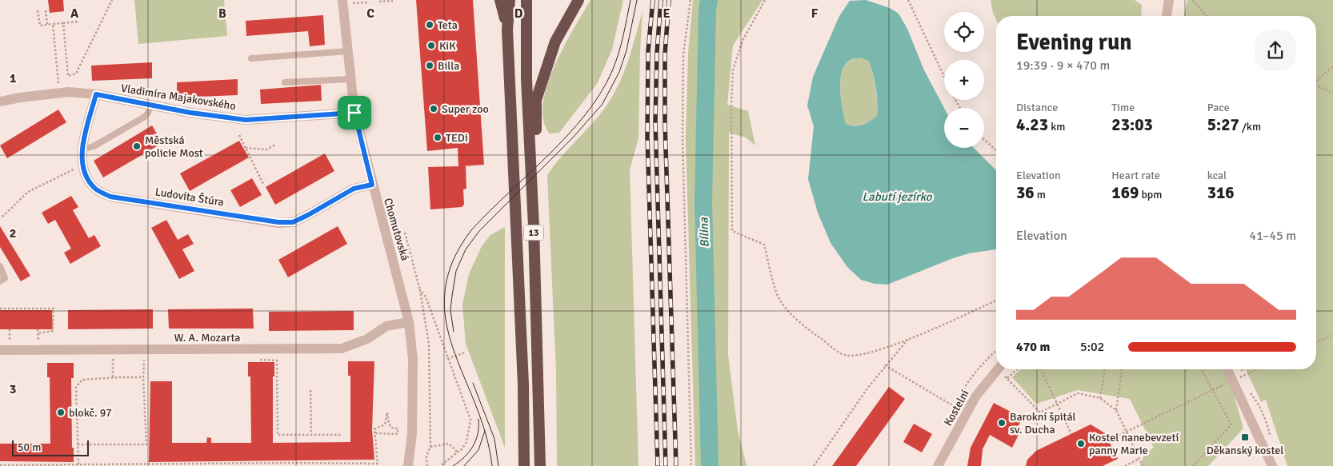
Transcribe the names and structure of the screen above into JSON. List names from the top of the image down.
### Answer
{
  "streets": {
    "highway": ["13"],
    "street": [
      "Vladimíra Majakovského",
      "Ludovíta Štúra",
      "Chomutovská",
      "W. A. Mozarta",
      "Kostelní"
    ]
  },
  "crossings": [
    ["Vladimíra Majakovského", "Ludovíta Štúra"],
    ["Vladimíra Majakovského", "Chomutovská"],
    ["Ludovíta Štúra", "Chomutovská"],
    ["Chomutovská", "W. A. Mozarta"]
  ],
  "water": ["Labutí jezírko", "Bílina"],
  "places": {
    "other": [
      "Teta",
      "KiK",
      "Billa",
      "Super zoo",
      "TEDi",
      "Městská policie Most",
      "blokč. 97",
      "Barokní špitál sv. Ducha",
      "Kostel nanebevzetí panny Marie"
    ],
    "transit": ["Děkanský kostel"]
  },
  "scale_bar": "50 m",
  "page": {
    "map_buttons": ["+", "−"],
    "heading": ["Evening run", "19:39 · 9 × 470 m"],
    "stats": [
      ["Distance", "4.23 km"],
      ["Time", "23:03"],
      ["Pace", "5:27 /km"],
      ["Elevation", "36 m"],
      ["Heart rate", "169 bpm"],
      ["kcal", "316"]
    ],
    "chart": ["Elevation", "41–45 m"],
    "list": [
      {
        "name": "470 m",
        "note": "5:02"
      }
    ],
    "scale": "50 m"
  },
  "grid": {
    "columns": [
      "A",
      "B",
      "C",
      "D",
      "E",
      "F"
    ],
    "rows": ["1", "2", "3"]
  }
}
